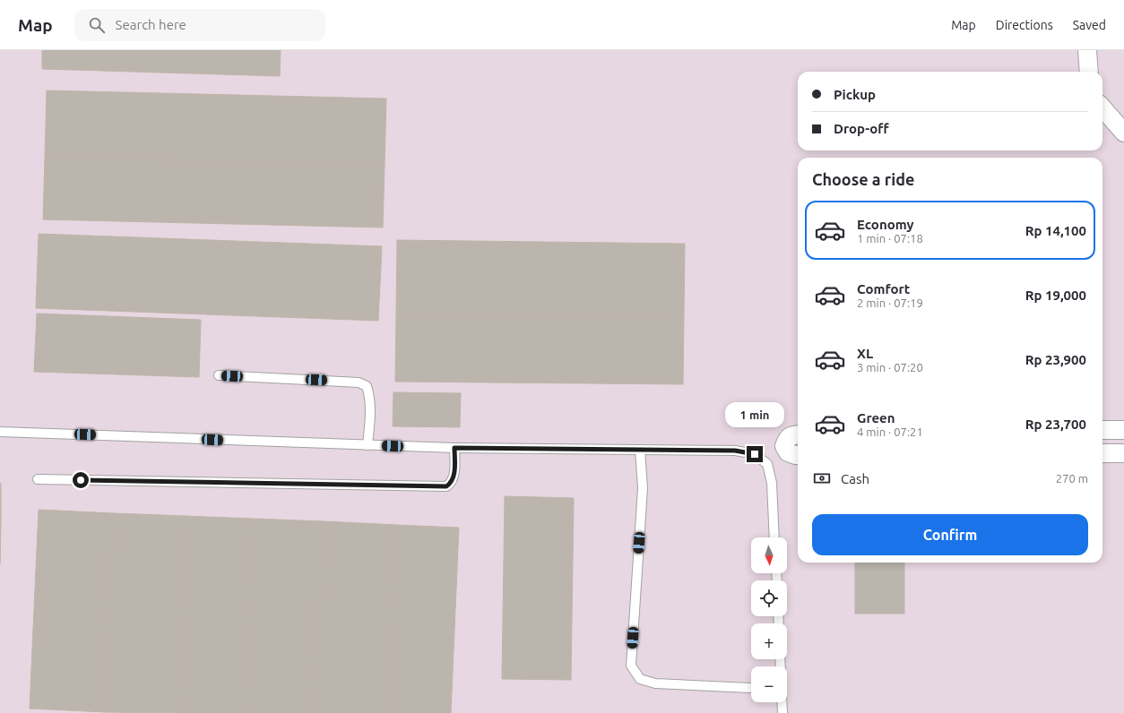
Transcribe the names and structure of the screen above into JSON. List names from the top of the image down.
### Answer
{
  "north": "bottom",
  "page": {
    "header": "Map",
    "search": "Search here",
    "nav": ["Map", "Directions", "Saved"],
    "banner": ["Pickup", "Drop-off"],
    "heading": "Choose a ride",
    "list": [
      {
        "name": "Economy",
        "note": "1 min · 07:18",
        "value": "Rp 14,100"
      },
      {
        "name": "Comfort",
        "note": "2 min · 07:19",
        "value": "Rp 19,000"
      },
      {
        "name": "XL",
        "note": "3 min · 07:20",
        "value": "Rp 23,900"
      },
      {
        "name": "Green",
        "note": "4 min · 07:21",
        "value": "Rp 23,700"
      }
    ],
    "bubble": "1 min",
    "pay": ["Cash", "270 m"],
    "buttons": "Confirm",
    "map_buttons": ["+", "−"]
  }
}
